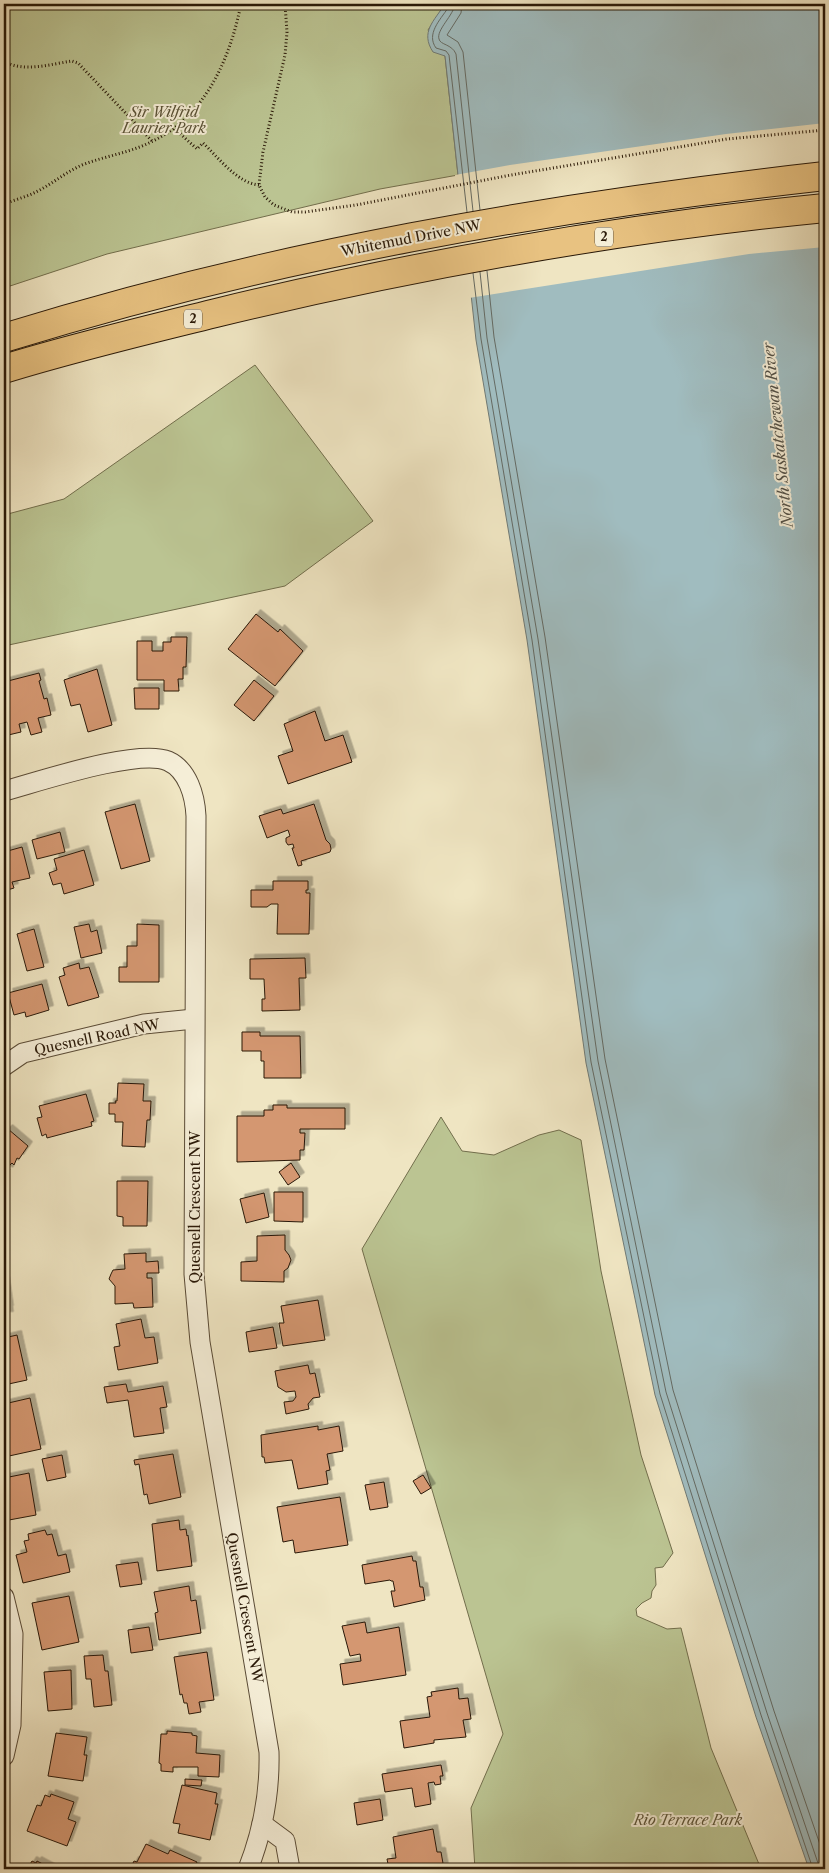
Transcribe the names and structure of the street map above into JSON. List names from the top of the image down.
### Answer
{
  "streets": {
    "highway": ["2", "Whitemud Drive NW"],
    "street": ["Quesnell Road NW", "Quesnell Crescent NW"]
  },
  "crossings": [
    ["Quesnell Road NW", "Quesnell Crescent NW"]
  ],
  "water": ["North Saskatchewan River"],
  "parks": ["Sir Wilfrid Laurier Park", "Rio Terrace Park"]
}
